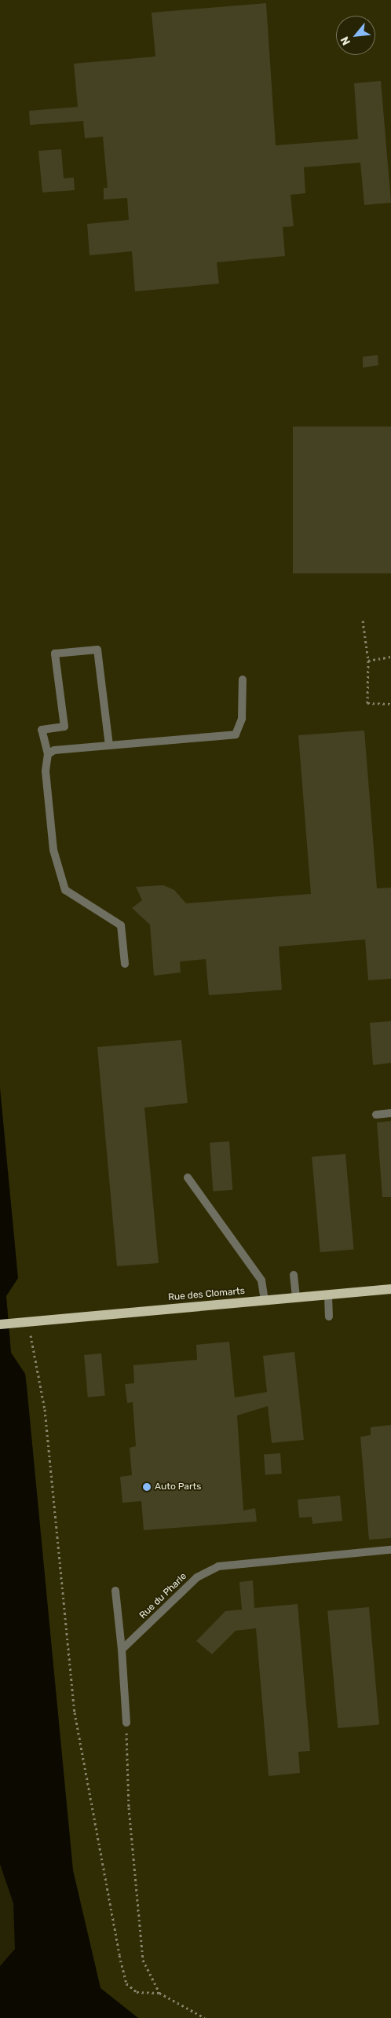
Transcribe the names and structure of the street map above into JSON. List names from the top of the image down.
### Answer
{
  "streets": {
    "main road": ["Rue des Clomarts"],
    "street": ["Rue du Pharle"]
  },
  "places": ["Auto Parts"],
  "north": "bottom left"
}
